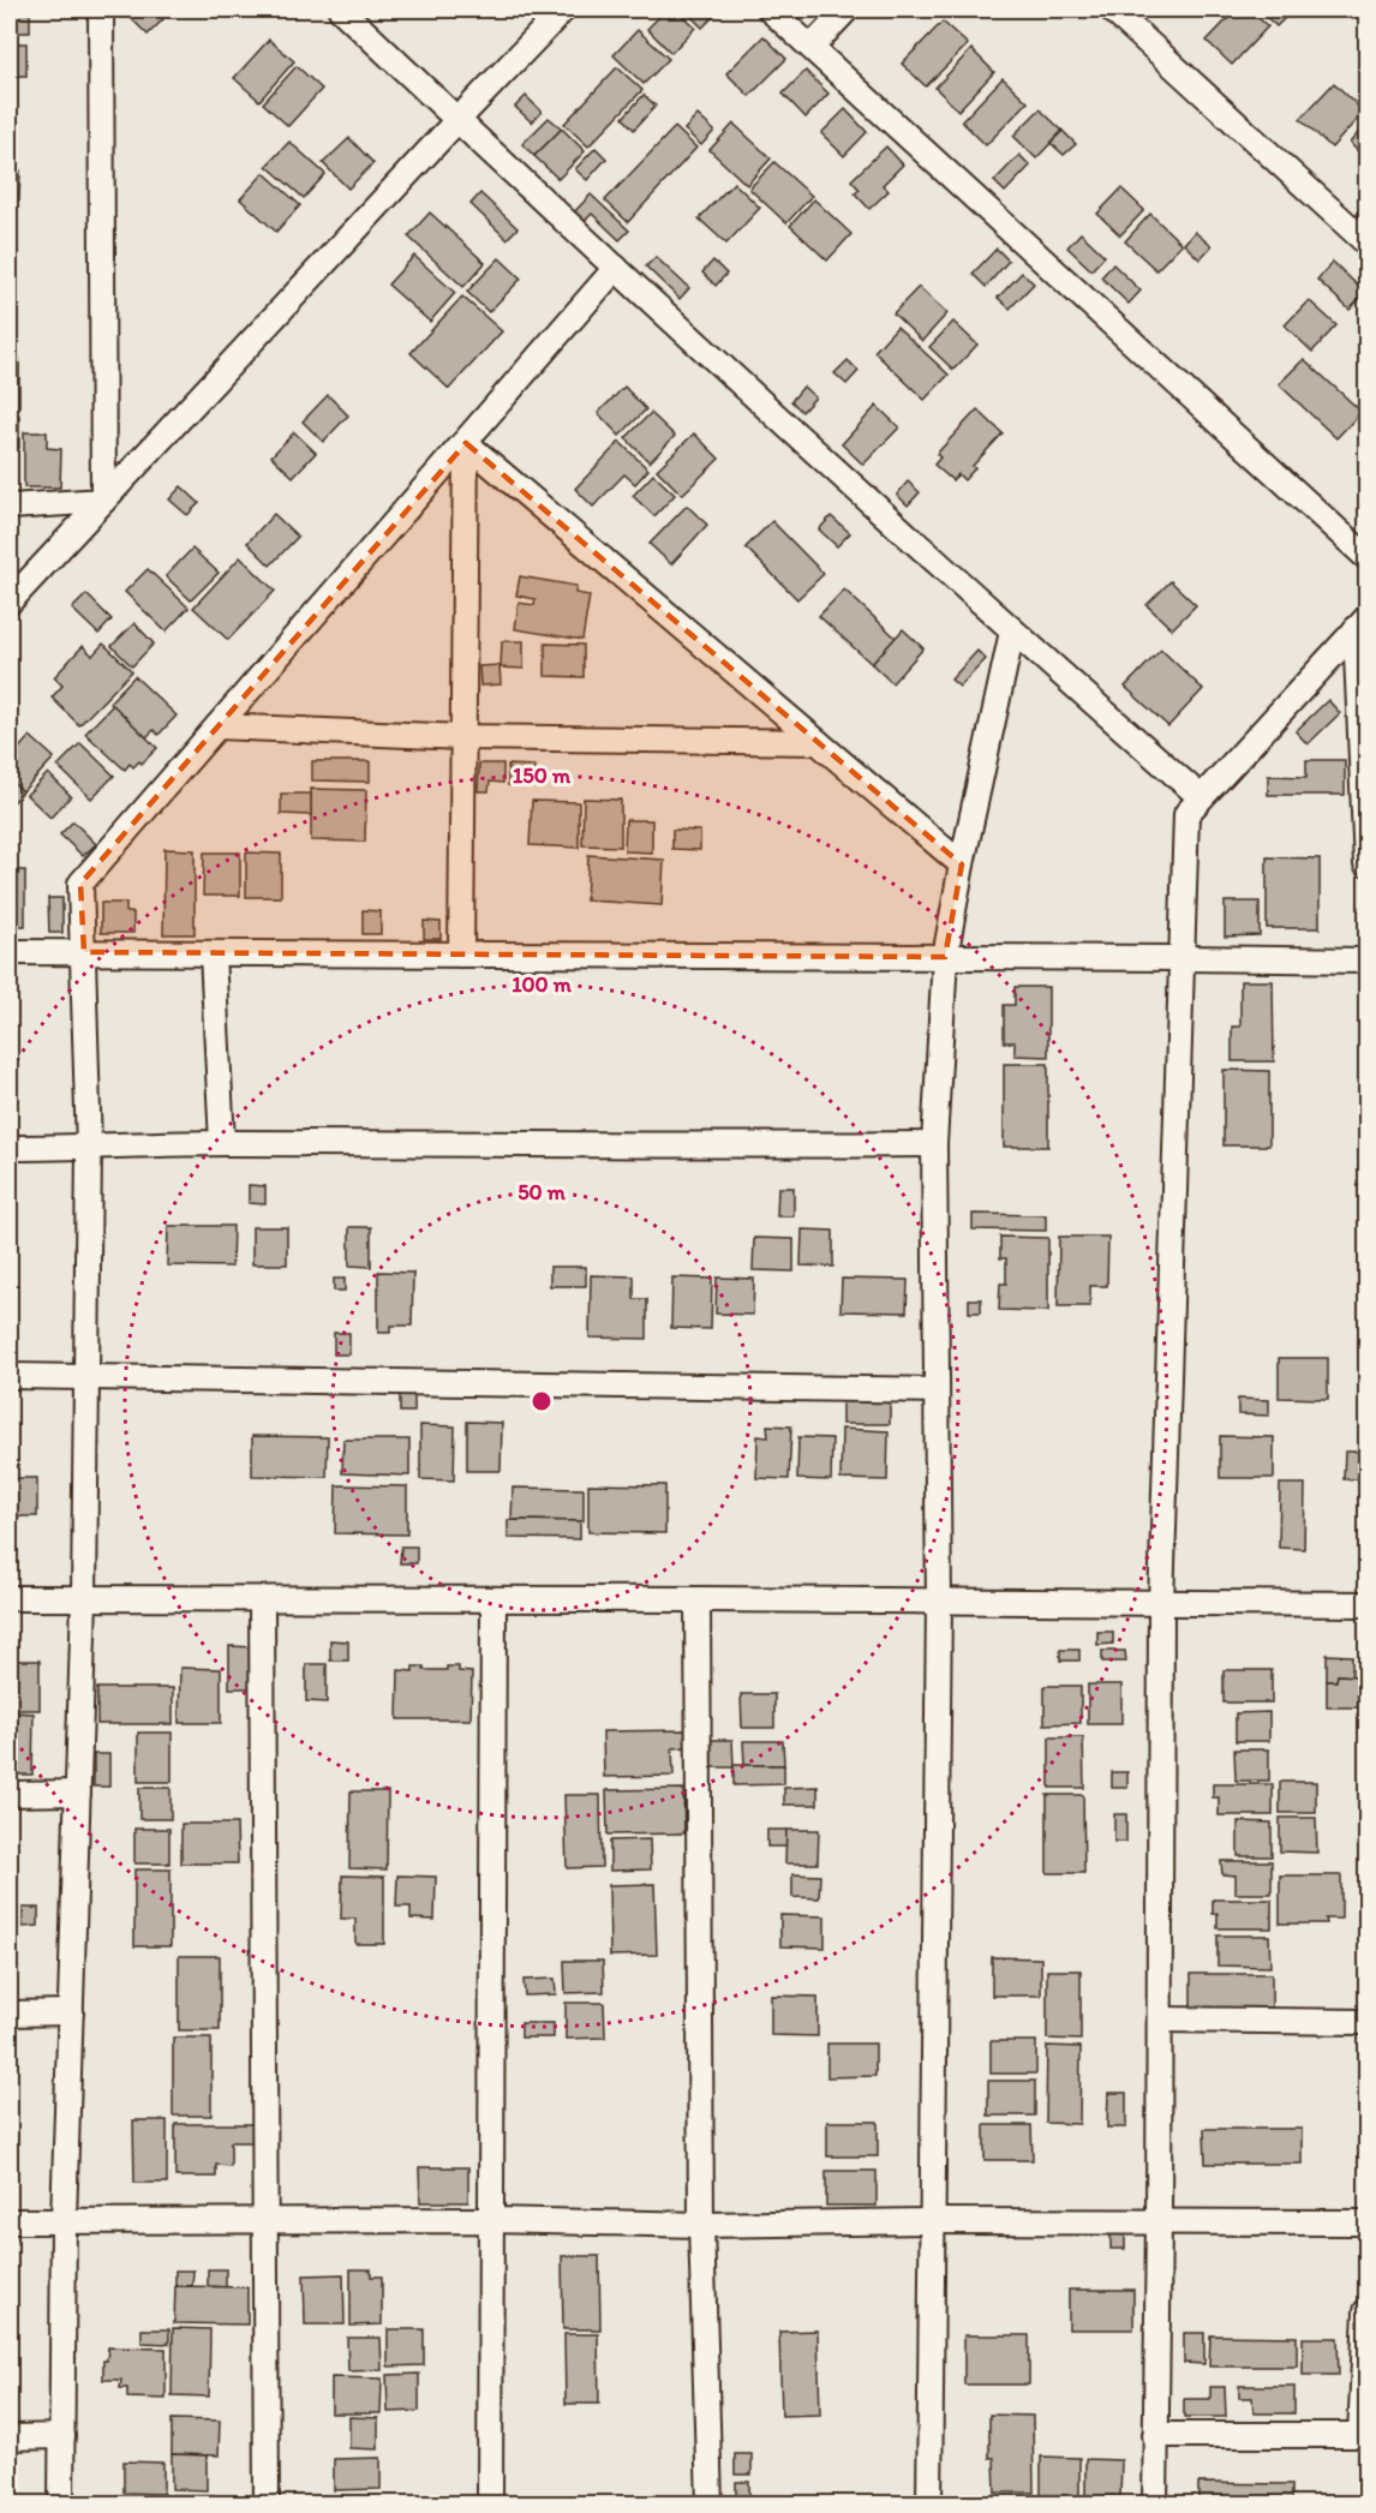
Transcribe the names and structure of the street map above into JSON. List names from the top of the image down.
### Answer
{
  "rings": ["150 m", "100 m", "50 m"]
}
